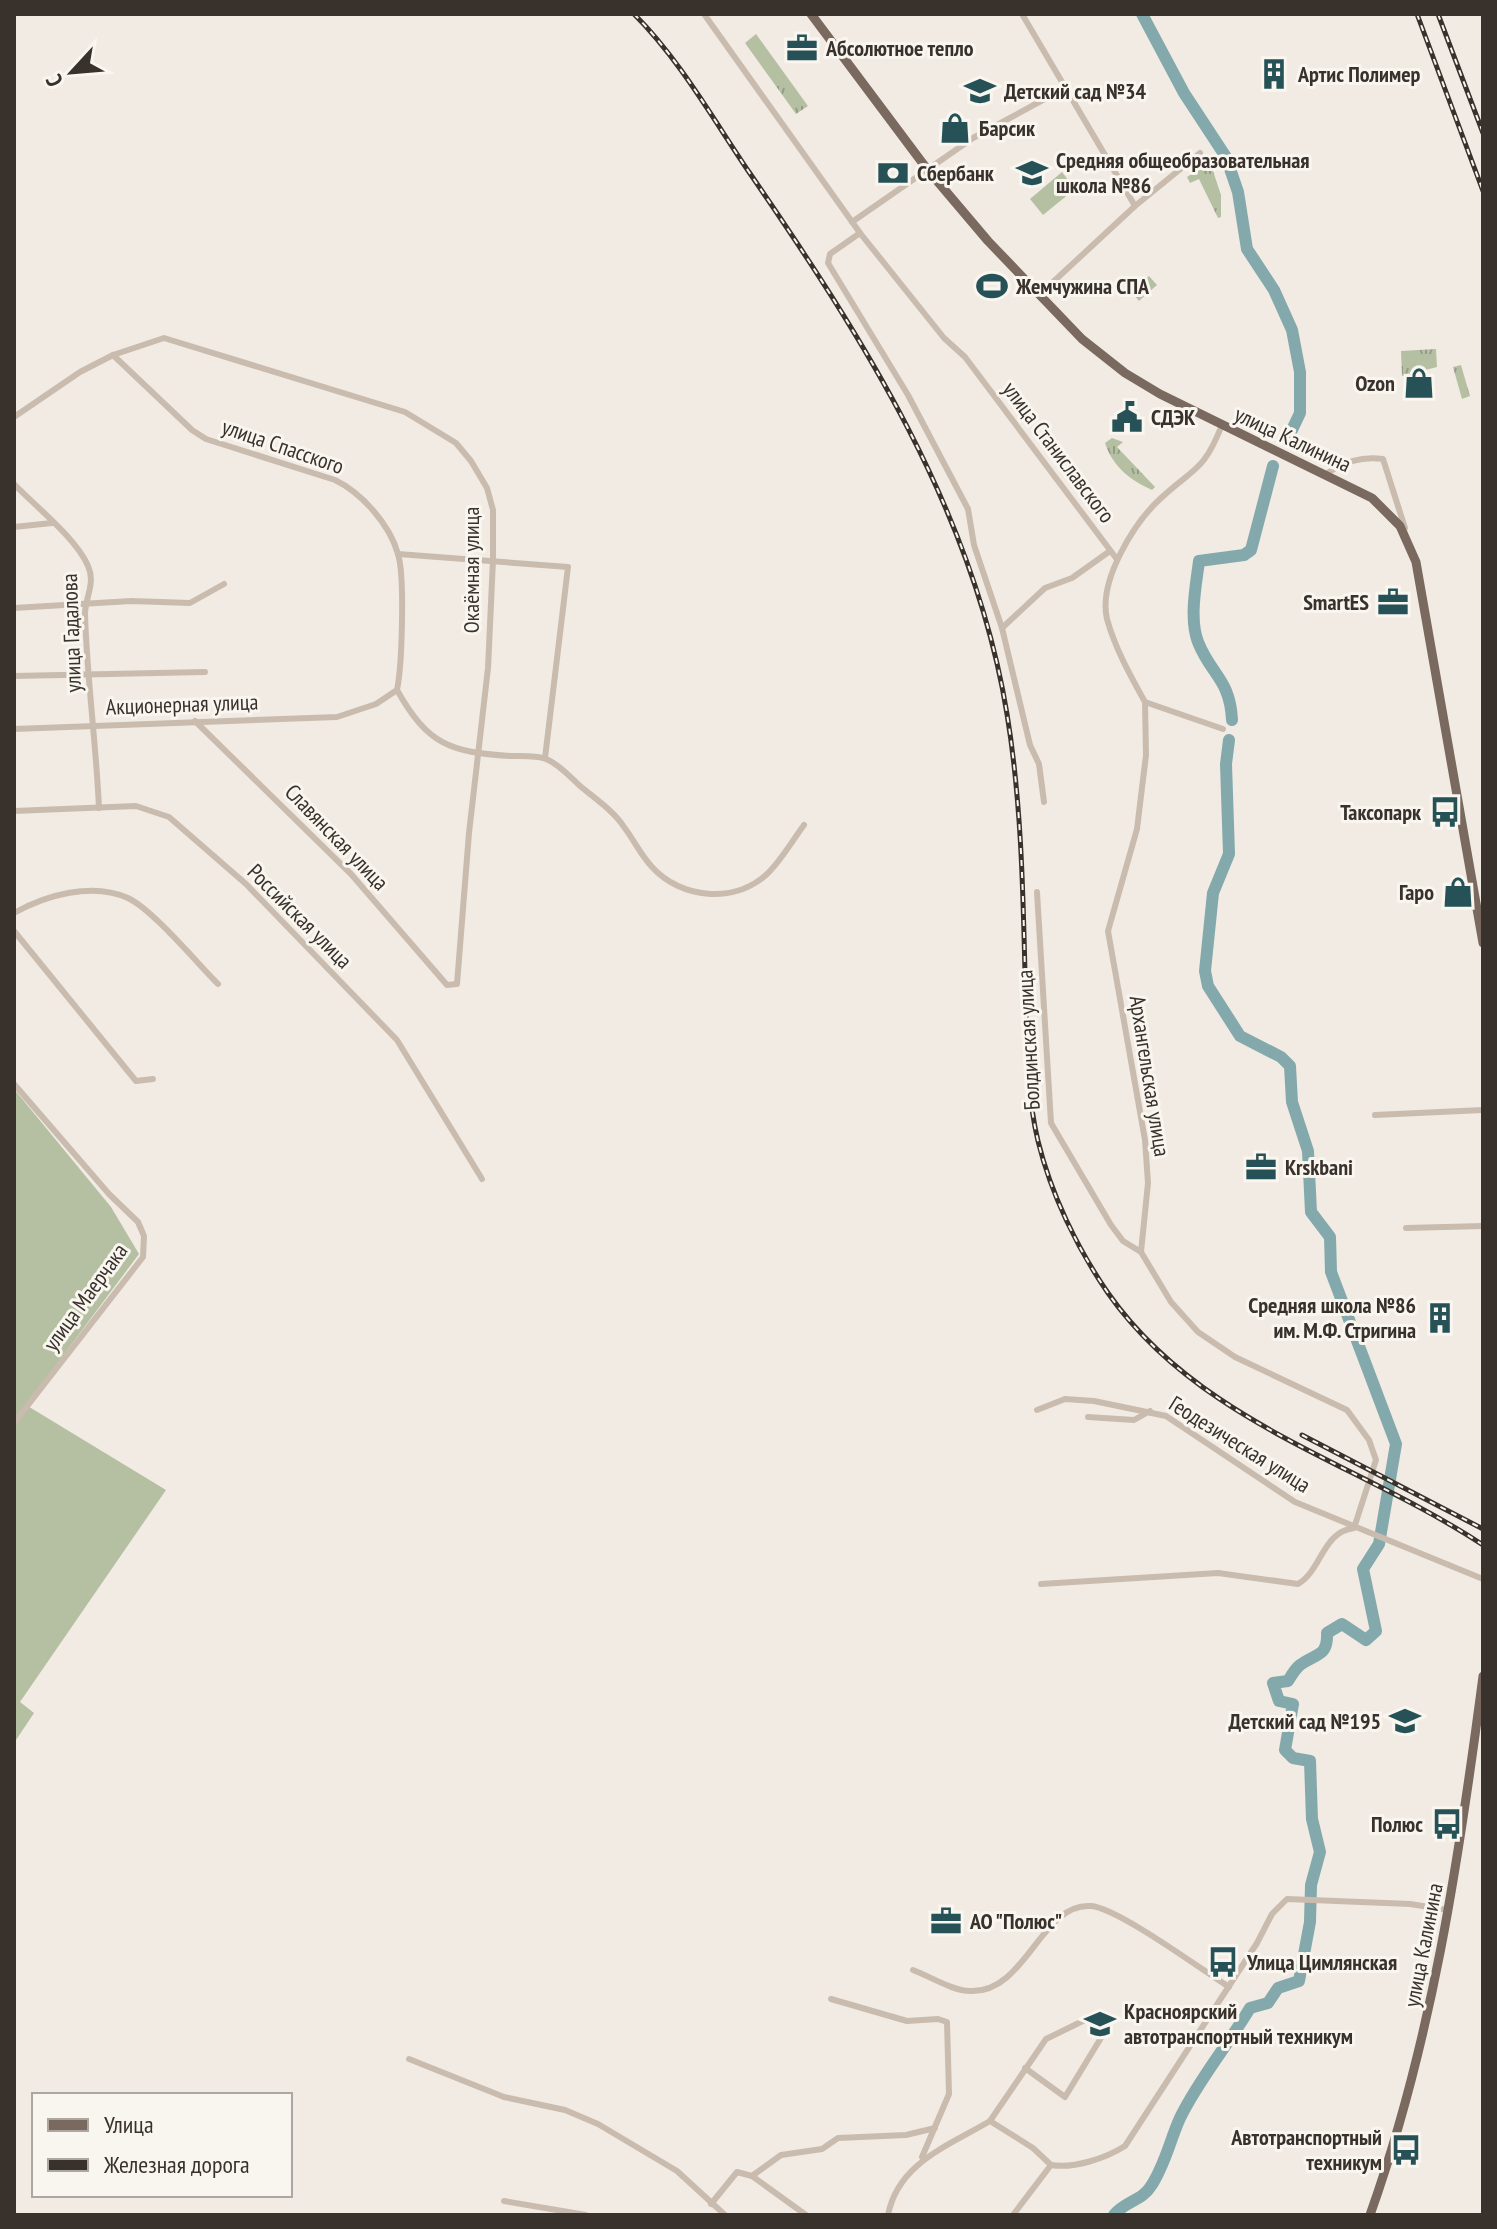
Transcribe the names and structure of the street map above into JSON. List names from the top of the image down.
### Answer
{
  "streets": {
    "main road": ["улица Калинина"],
    "street": [
      "улица Спасского",
      "улица Станиславского",
      "Окаёмная улица",
      "улица Гадалова",
      "Акционерная улица",
      "Славянская улица",
      "Российская улица",
      "Болдинская улица",
      "Архангельская улица",
      "улица Маерчака",
      "Геодезическая улица"
    ]
  },
  "crossings": [
    ["улица Спасского", "Окаёмная улица"],
    ["улица Спасского", "Акционерная улица"],
    ["Окаёмная улица", "Славянская улица"],
    ["улица Гадалова", "Акционерная улица"],
    ["улица Гадалова", "Российская улица"],
    ["Акционерная улица", "Славянская улица"],
    ["Болдинская улица", "Архангельская улица"]
  ],
  "places": {
    "office": [
      "Абсолютное тепло",
      "SmartES",
      "Krskbani",
      "АО \"Полюс\""
    ],
    "building": ["Артис Полимер", "Средняя школа №86 им. М.Ф. Стригина"],
    "school or university": [
      "Детский сад №34",
      "Средняя общеобразовательная школа №86",
      "Детский сад №195",
      "Красноярский автотранспортный техникум"
    ],
    "shop": ["Барсик", "Ozon", "Гаро"],
    "bank": ["Сбербанк"],
    "sports": ["Жемчужина СПА"],
    "public building": ["СДЭК"],
    "bus stop": [
      "Таксопарк",
      "Полюс",
      "Улица Цимлянская",
      "Автотранспортный техникум"
    ]
  },
  "legend": ["Улица", "Железная дорога"],
  "north": "bottom left"
}
